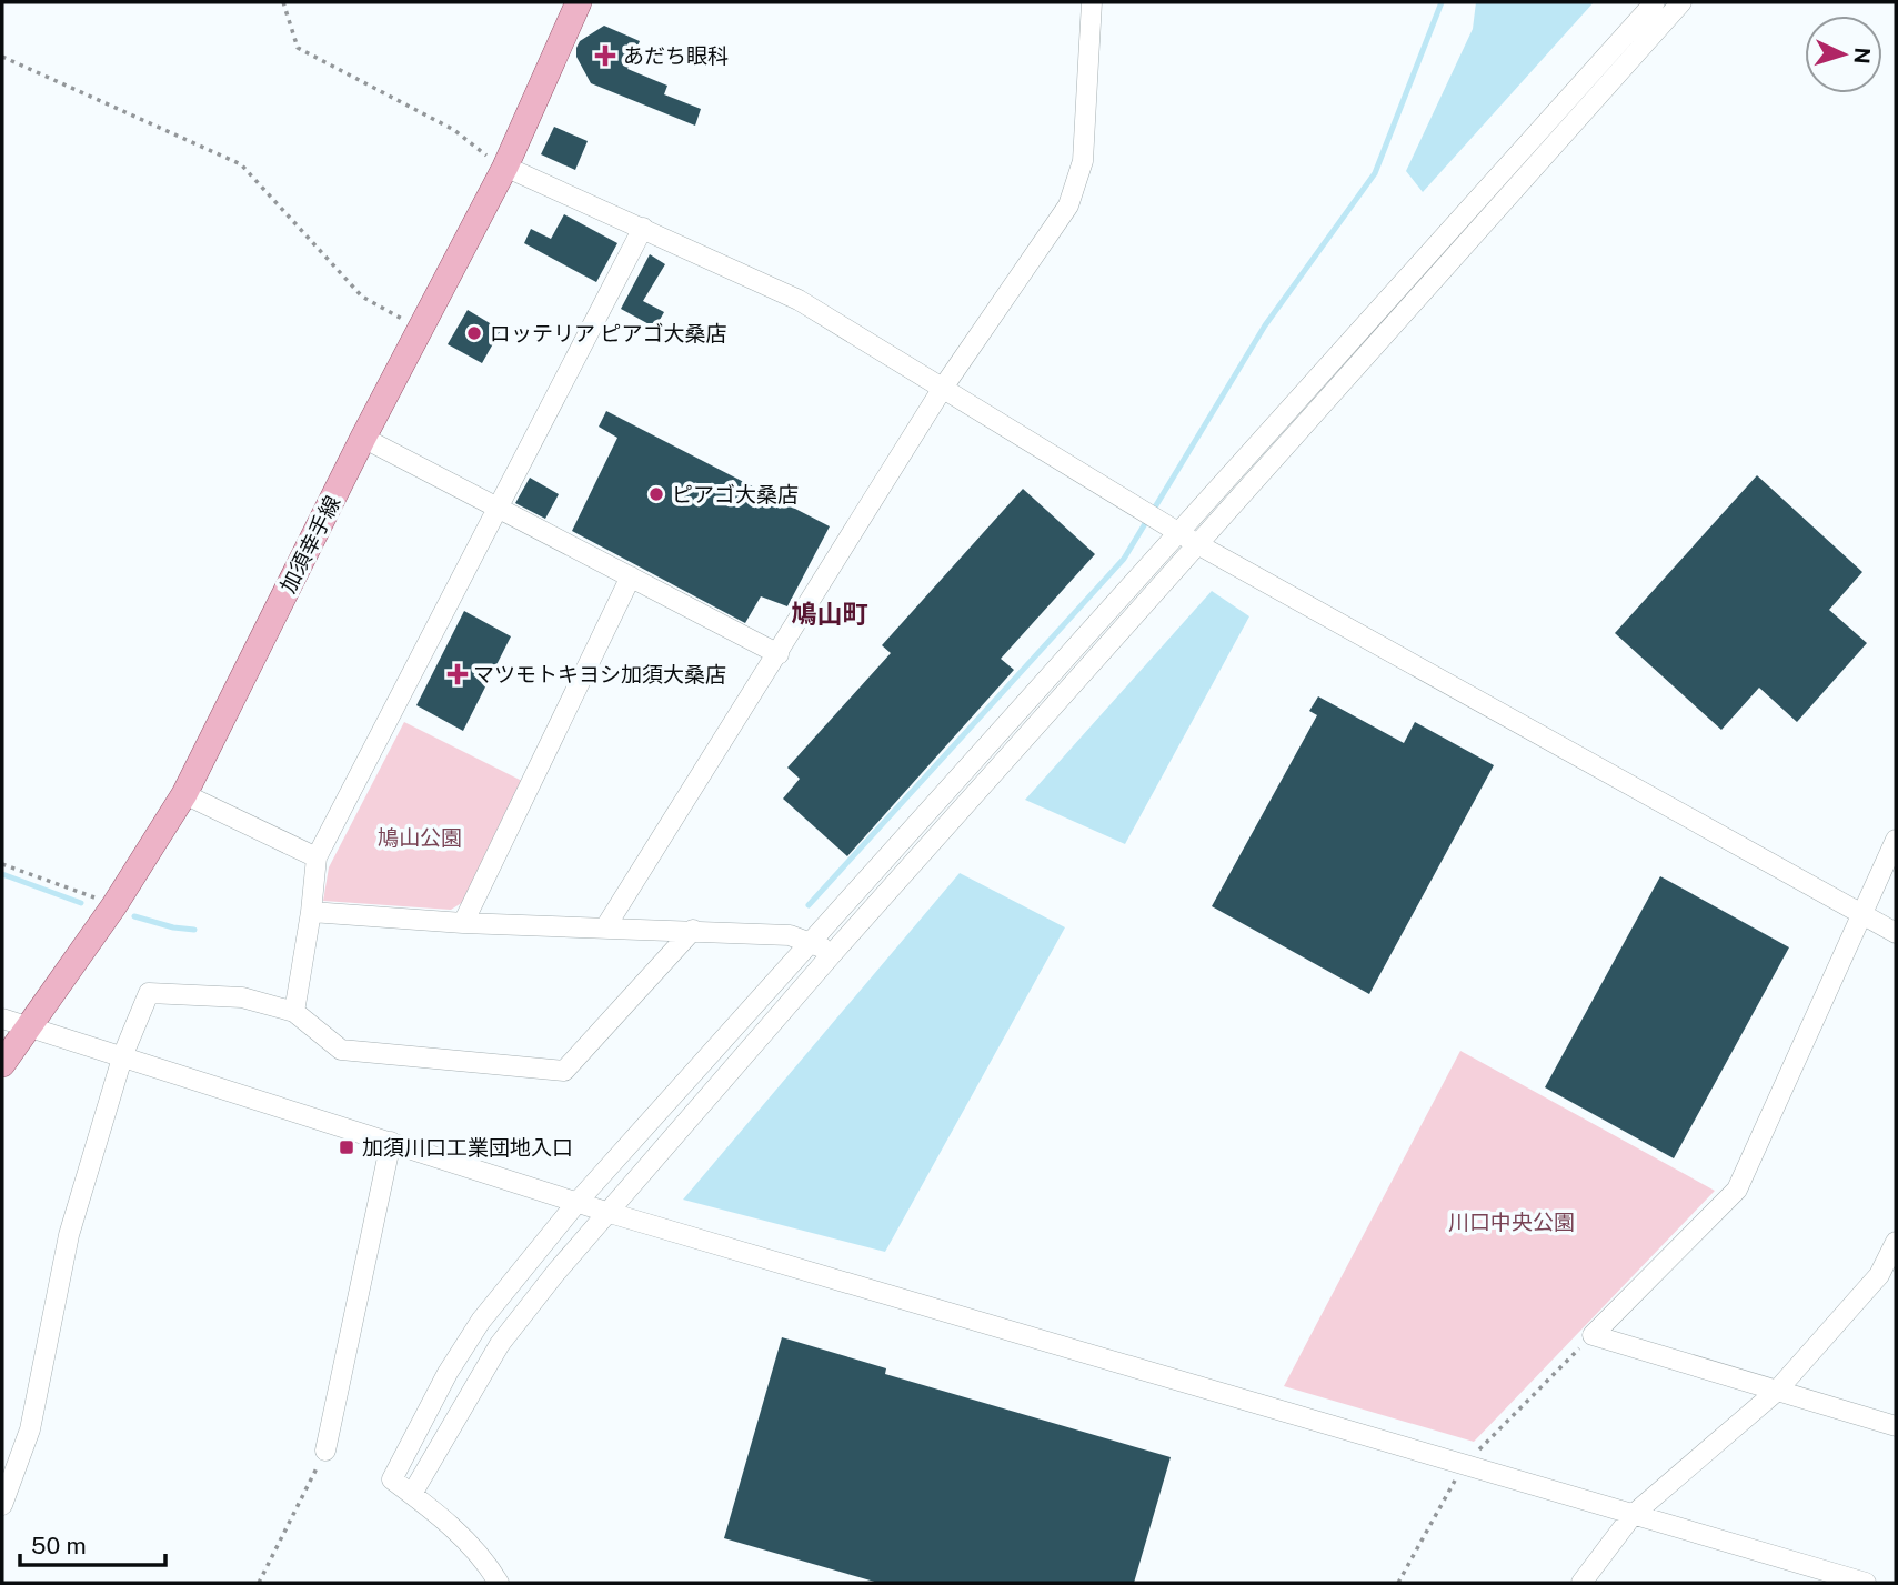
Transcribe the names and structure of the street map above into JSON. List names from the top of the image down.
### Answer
{
  "streets": {
    "main road": ["加須幸手線"]
  },
  "districts": ["鳩山町"],
  "parks": ["鳩山公園", "川口中央公園"],
  "places": {
    "health": ["あだち眼科", "マツモトキヨシ加須大桑店"],
    "other": ["ロッテリア ピアゴ大桑店", "ピアゴ大桑店"],
    "transit": ["加須川口工業団地入口"]
  },
  "scale_bar": "50 m",
  "north": "right"
}
